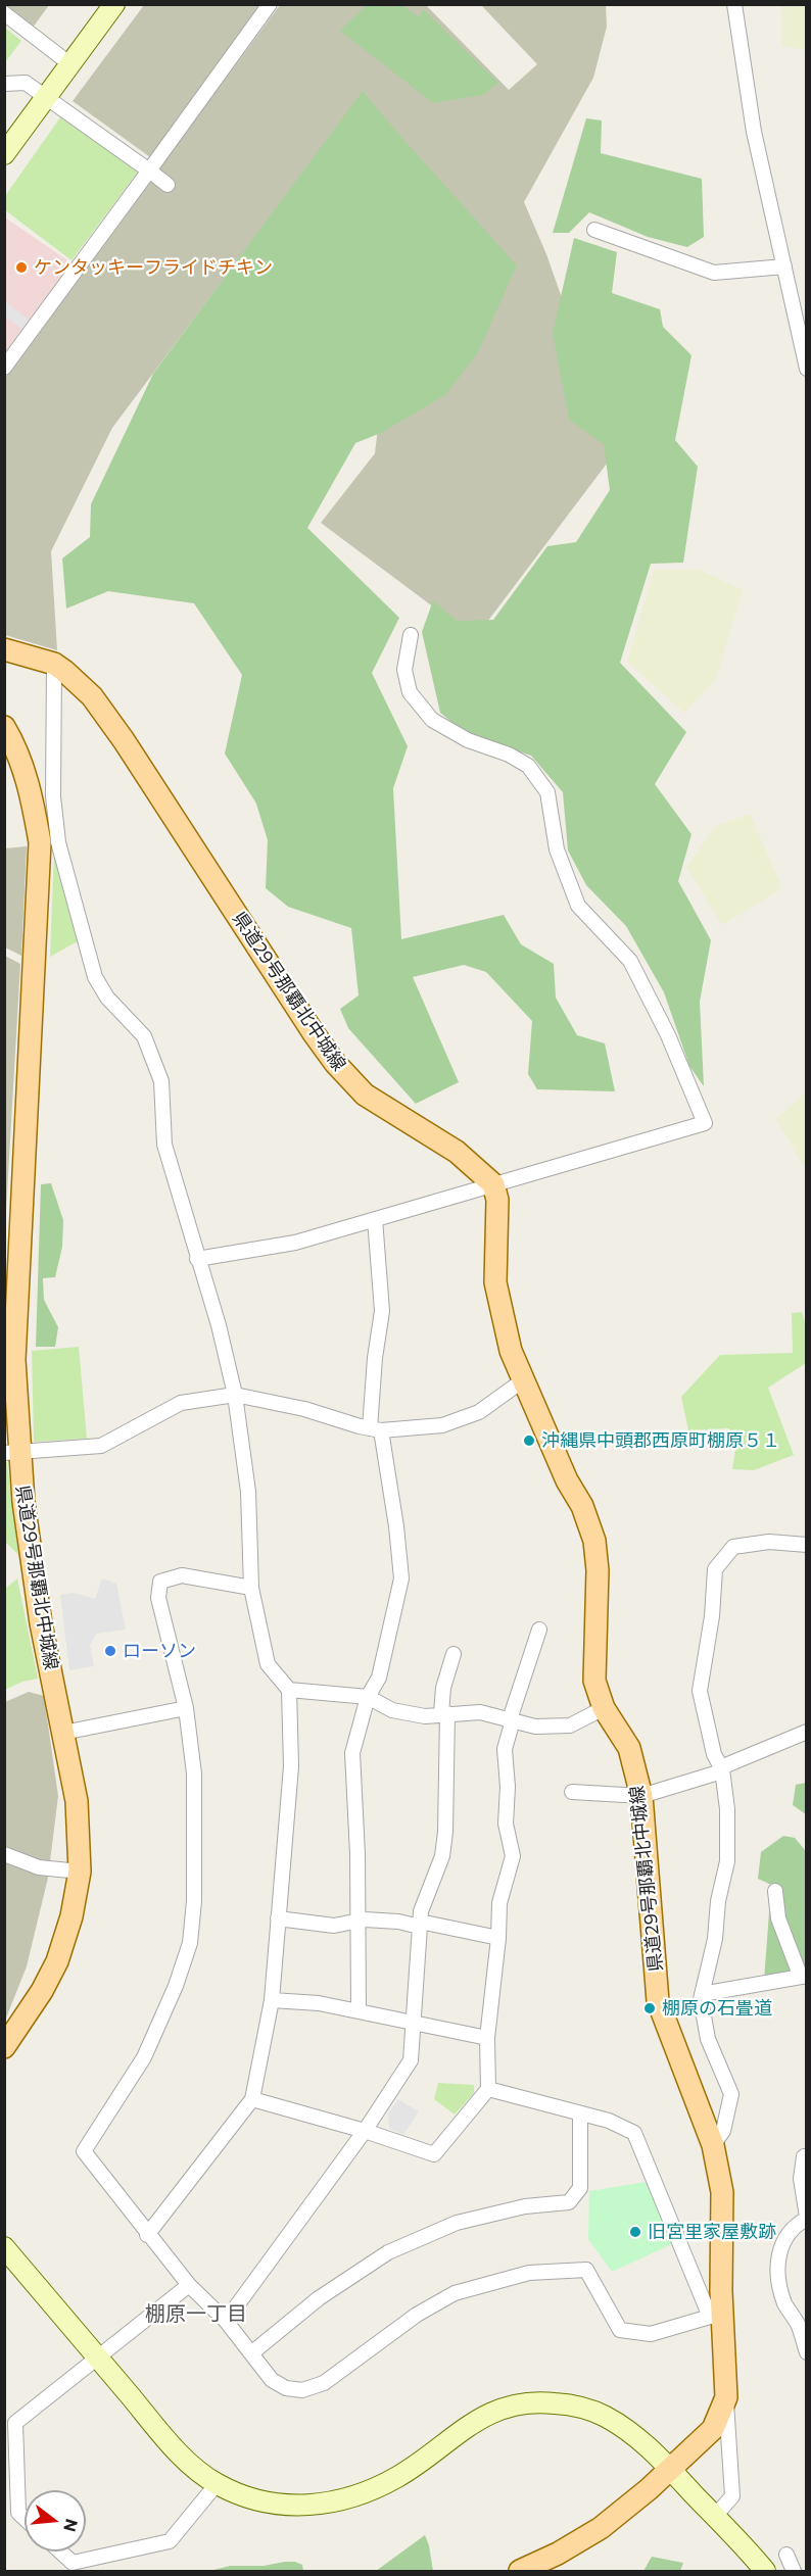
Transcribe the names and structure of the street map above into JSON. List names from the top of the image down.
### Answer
{
  "streets": {
    "main road": ["県道29号那覇北中城線"]
  },
  "districts": ["棚原一丁目"],
  "places": [
    "ケンタッキーフライドチキン",
    "沖縄県中頭郡西原町棚原５１",
    "ローソン",
    "棚原の石畳道",
    "旧宮里家屋敷跡"
  ],
  "north": "right"
}
